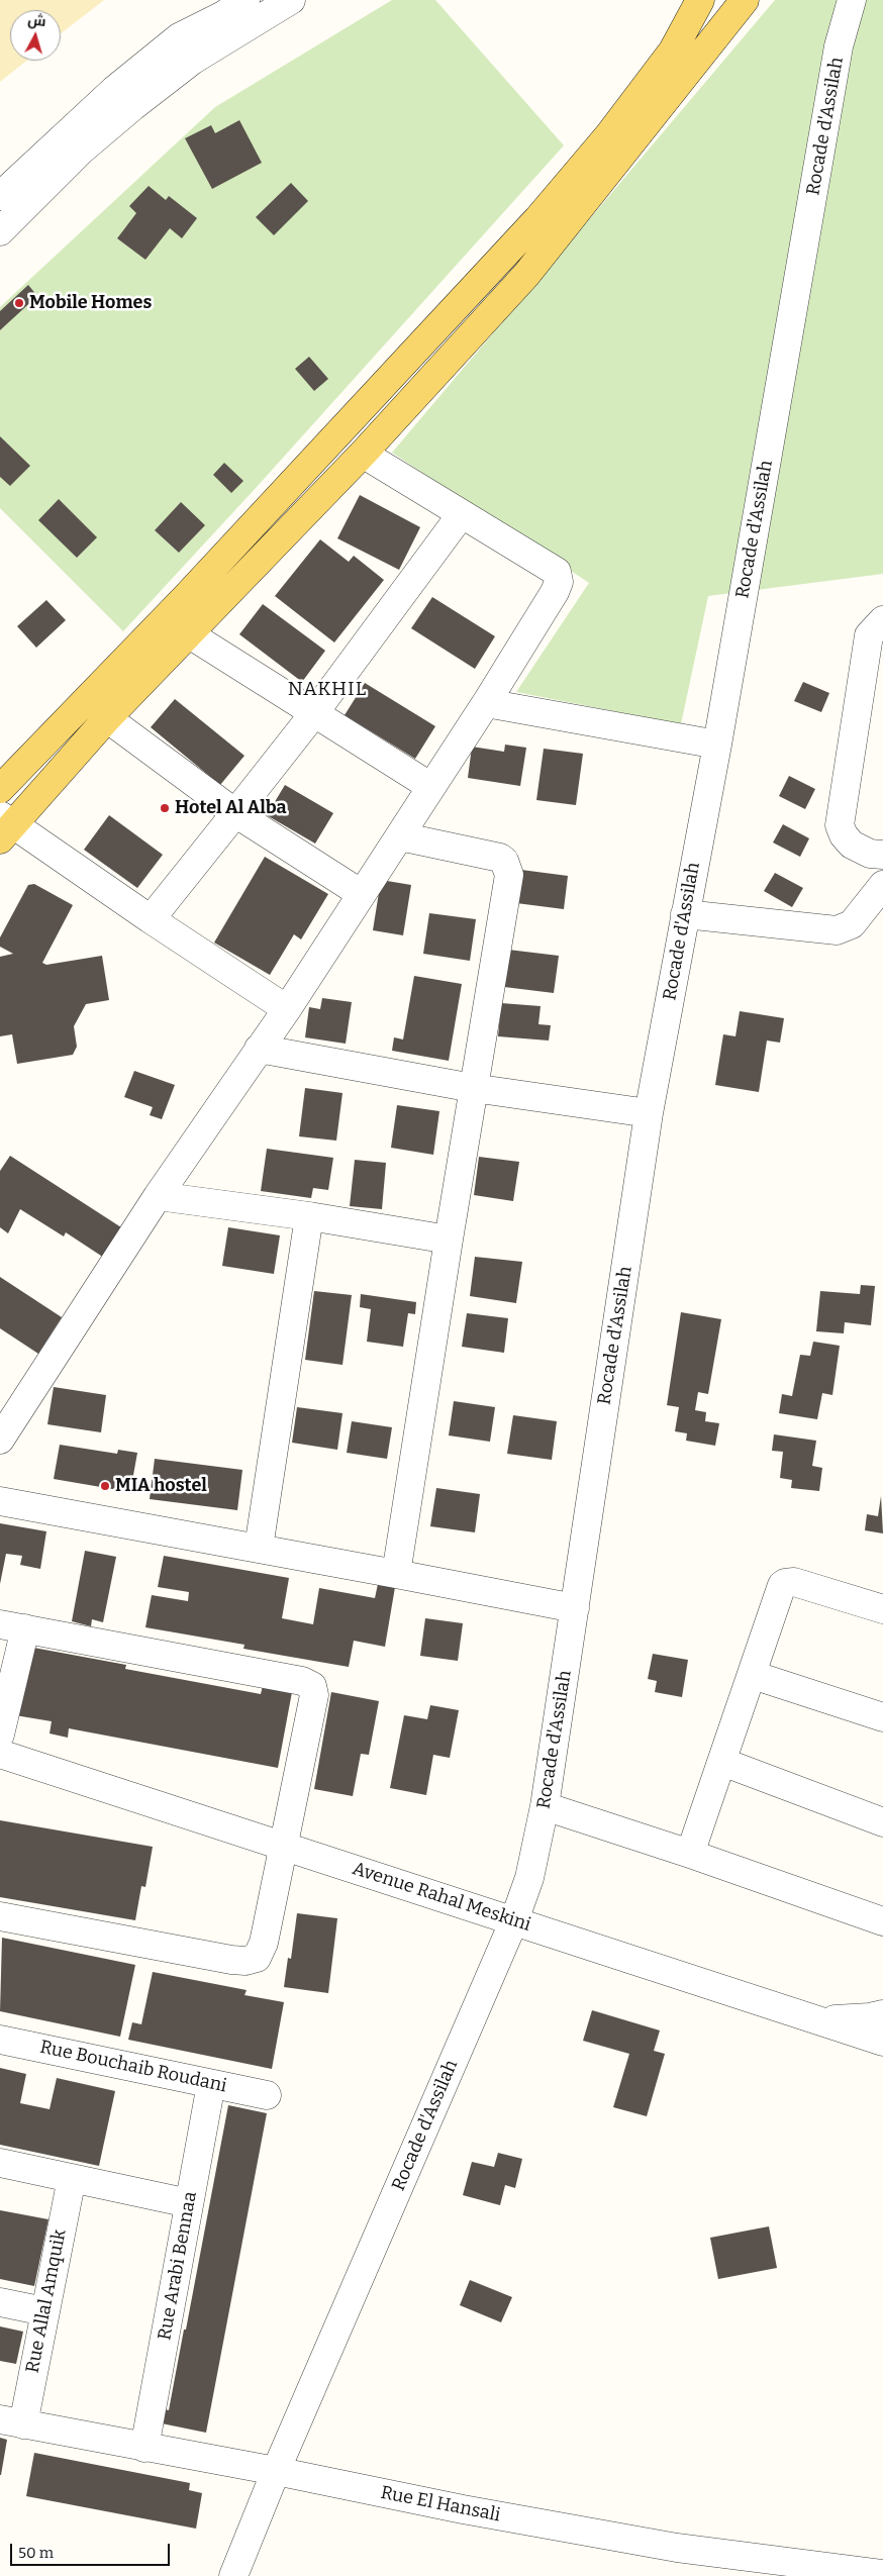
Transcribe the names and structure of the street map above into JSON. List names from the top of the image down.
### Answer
{
  "streets": {
    "street": [
      "Rocade d'Assilah",
      "Avenue Rahal Meskini",
      "Rue Bouchaib Roudani",
      "Rue Arabi Bennaa",
      "Rue Allal Amquik",
      "Rue El Hansali"
    ]
  },
  "crossings": [
    ["Rocade d'Assilah", "Avenue Rahal Meskini"],
    ["Rocade d'Assilah", "Rue El Hansali"],
    ["Rue Bouchaib Roudani", "Rue Arabi Bennaa"],
    ["Rue Arabi Bennaa", "Rue El Hansali"],
    ["Rue Allal Amquik", "Rue El Hansali"]
  ],
  "districts": ["NAKHIL"],
  "places": ["Mobile Homes", "Hotel Al Alba", "MIA hostel"],
  "scale_bar": "50 m",
  "north": "top"
}
